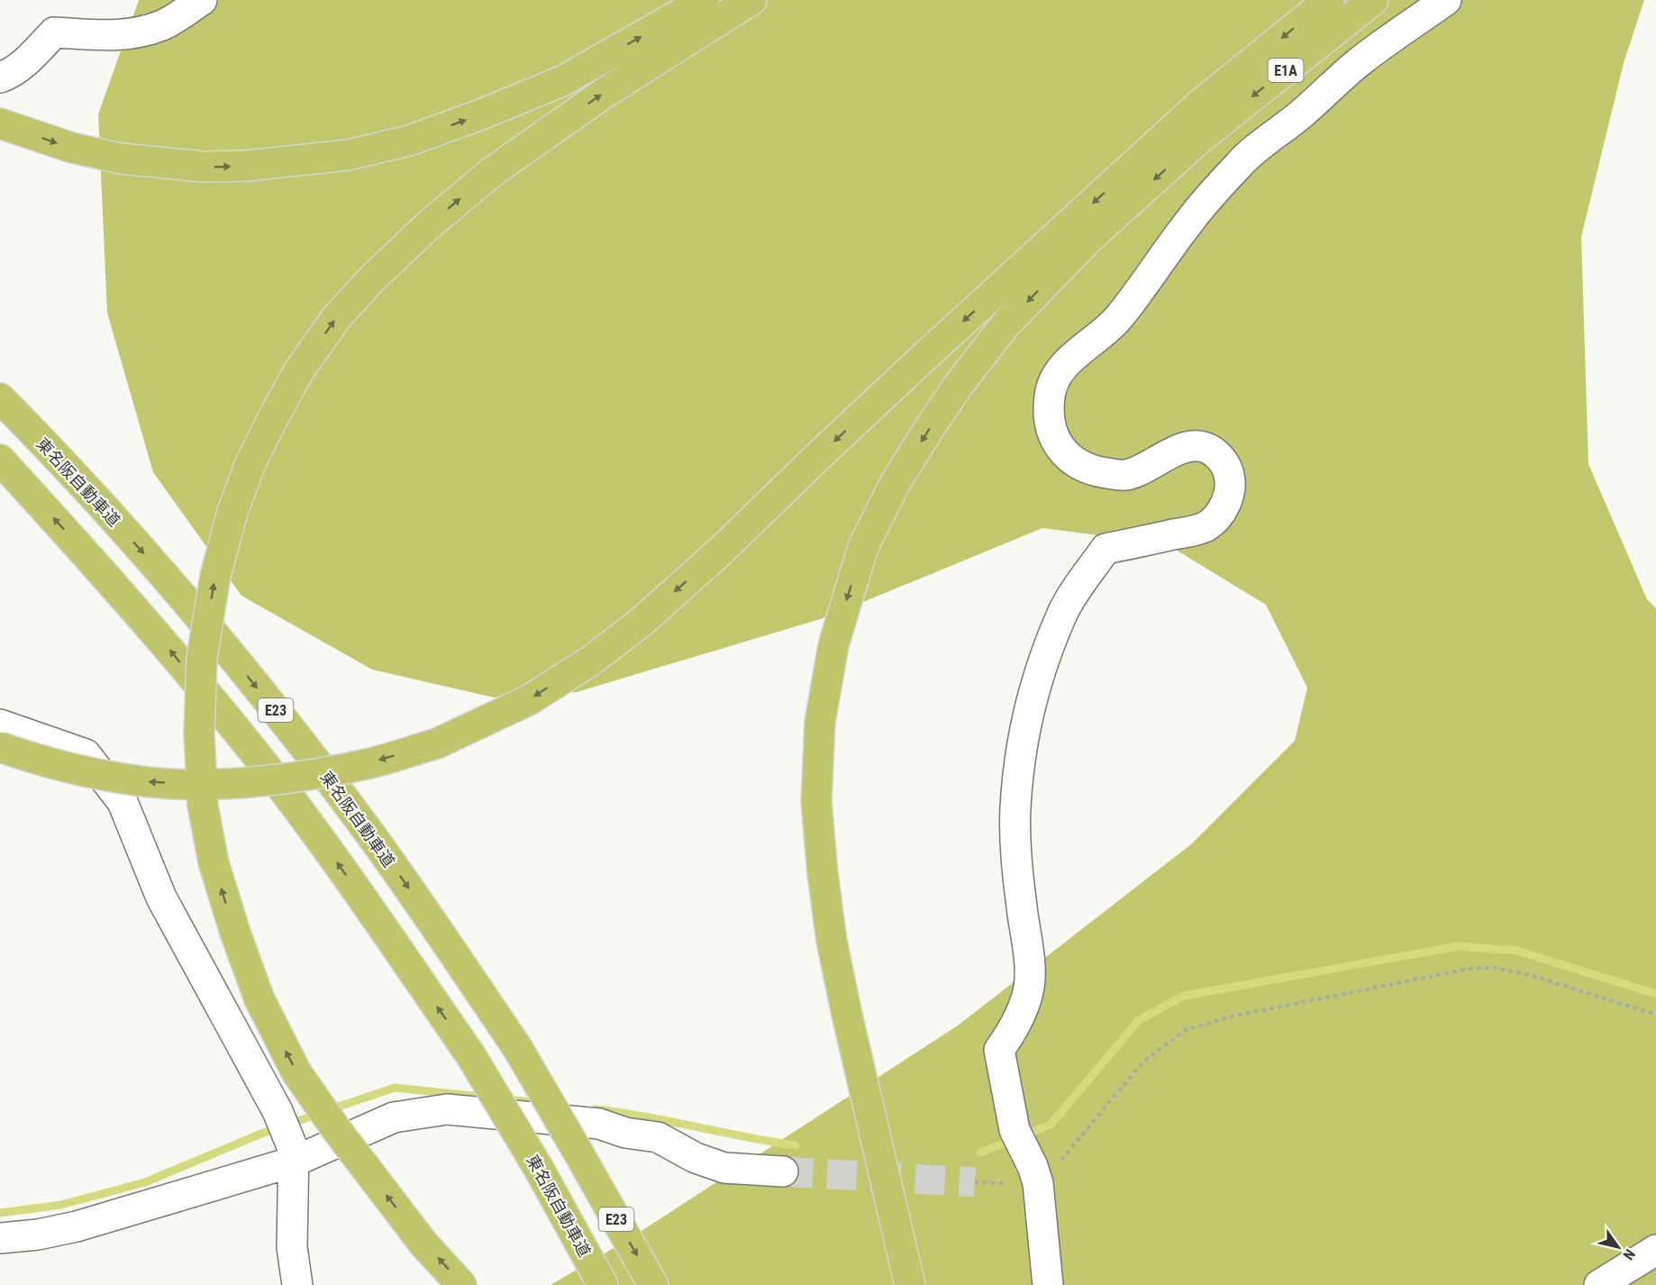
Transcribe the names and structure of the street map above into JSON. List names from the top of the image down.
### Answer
{
  "streets": {
    "highway": ["E1A", "東名阪自動車道", "E23"]
  },
  "north": "bottom right"
}
